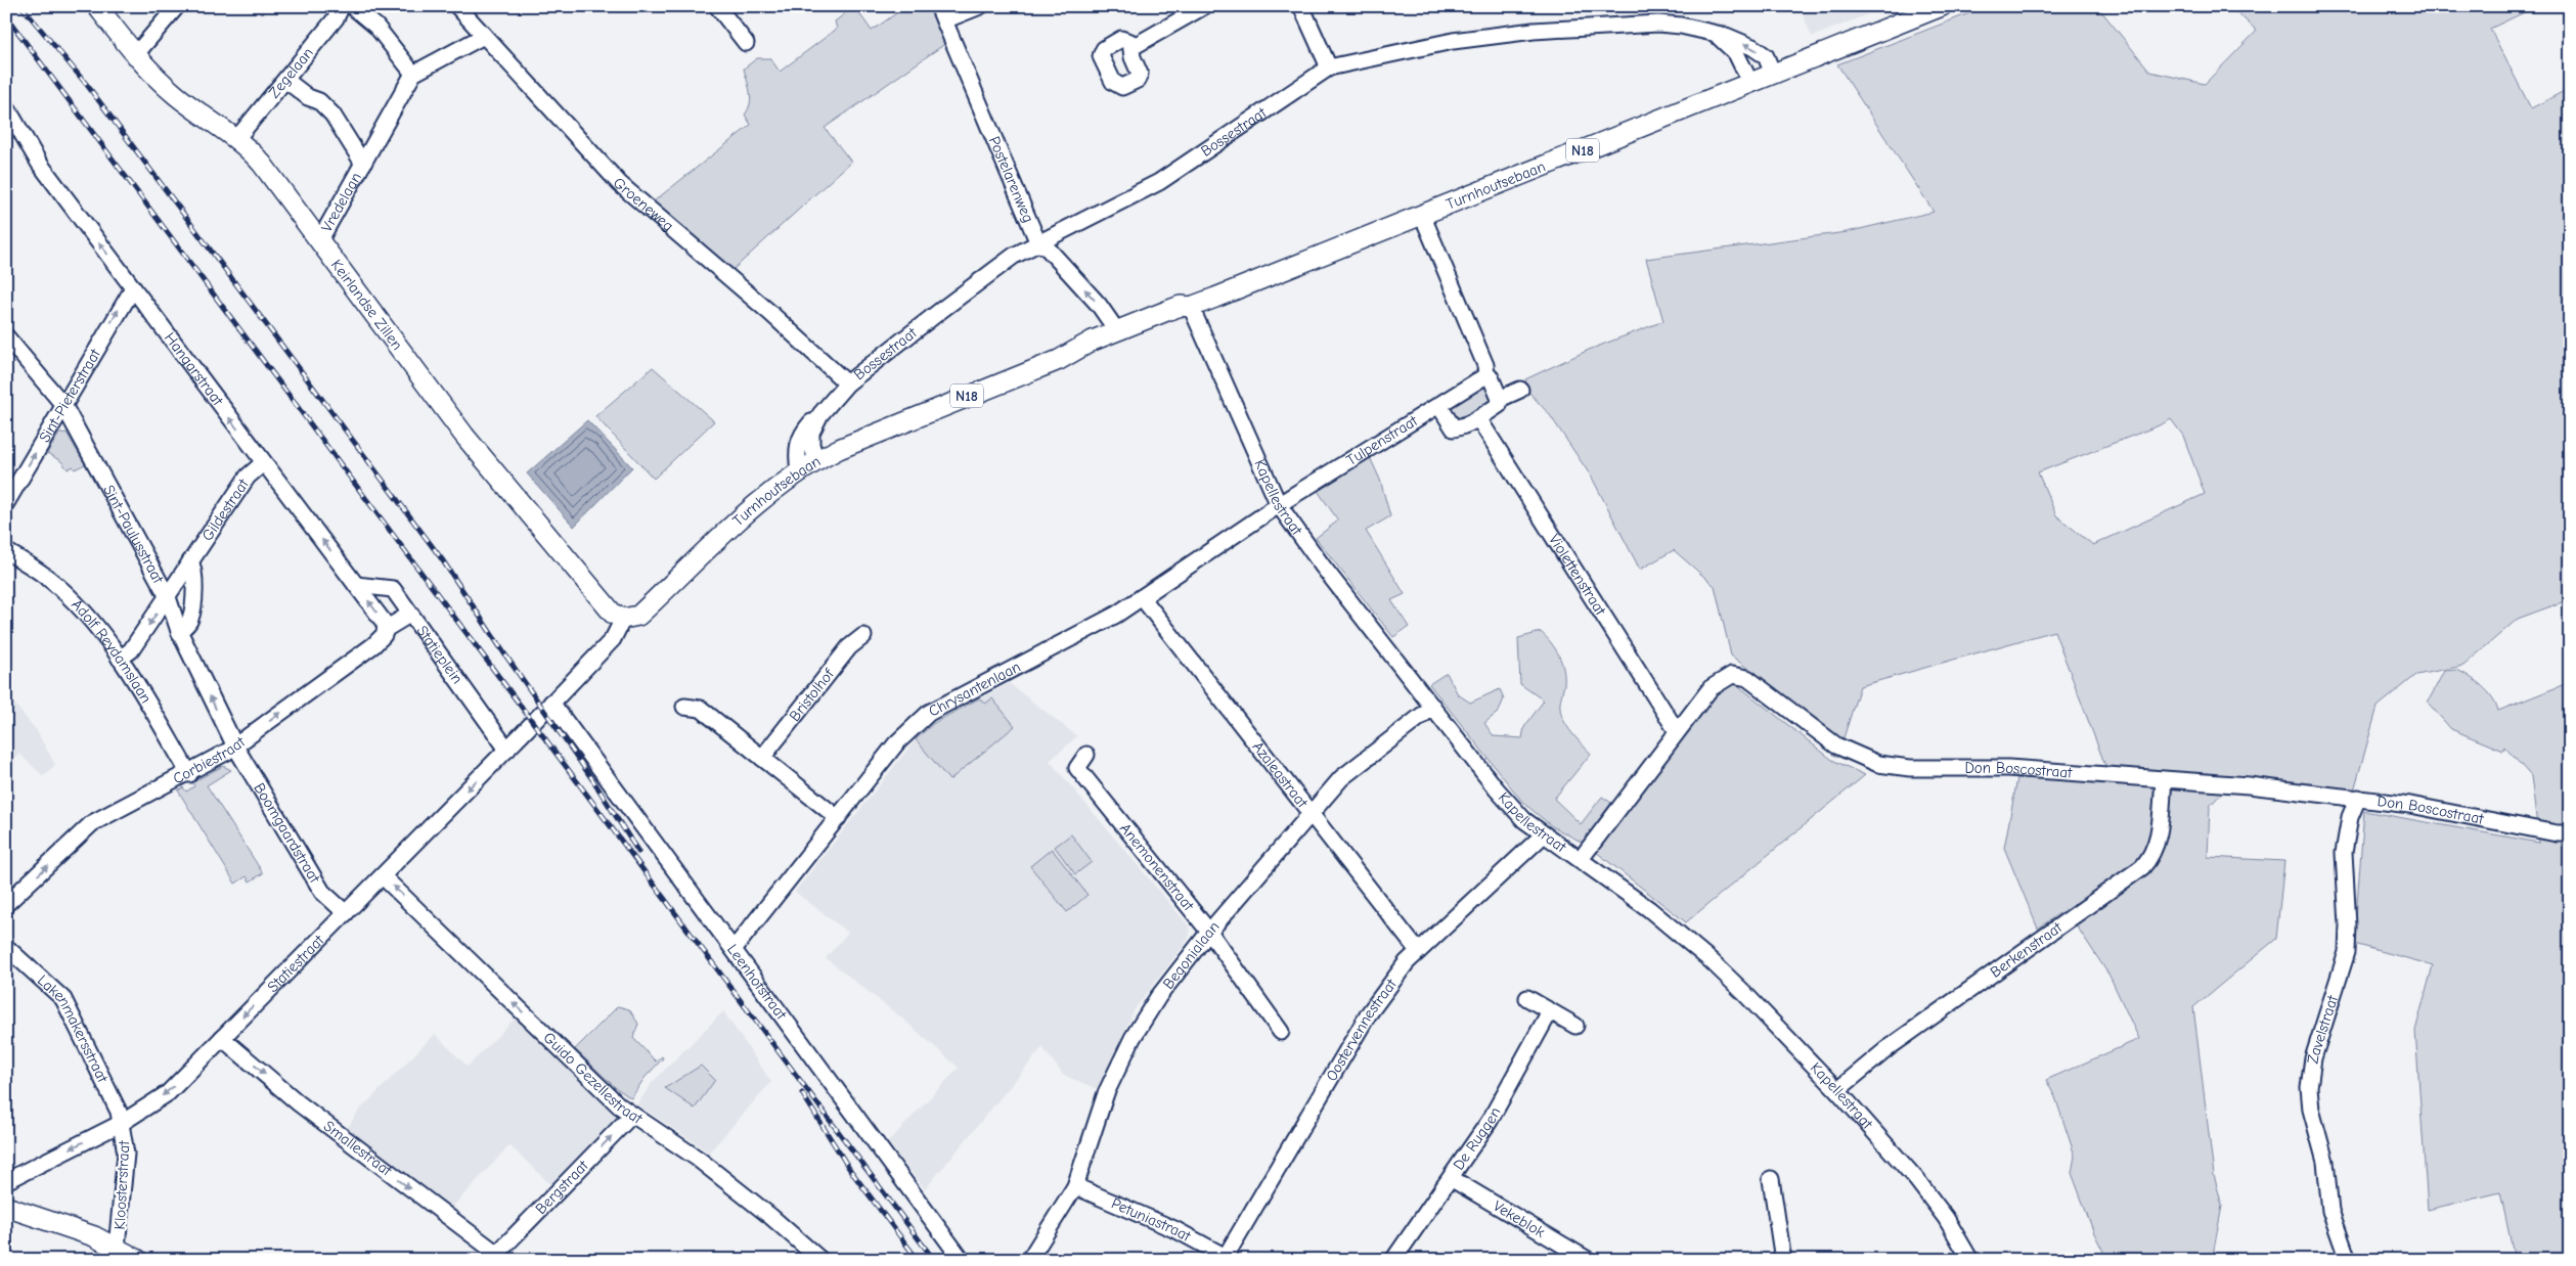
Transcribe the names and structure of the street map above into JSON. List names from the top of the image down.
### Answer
{
  "streets": {
    "main road": ["N18", "Turnhoutsebaan", "Keirlandse Zillen"],
    "street": [
      "Zegelaan",
      "Bossestraat",
      "Postelarenweg",
      "Vredelaan",
      "Groeneweg",
      "Hangarstraat",
      "Sint-Pieterstraat",
      "Tulpenstraat",
      "Kapellestraat",
      "Gildestraat",
      "Sint-Paulusstraat",
      "Violettenstraat",
      "Adolf Reydamslaan",
      "Statieplein",
      "Chrysantenlaan",
      "Bristolhof",
      "Corbiestraat",
      "Don Boscostraat",
      "Azaleastraat",
      "Boomgaardstraat",
      "Anemonenstraat",
      "Berkenstraat",
      "Begonialaan",
      "Statiestraat",
      "Leenhofstraat",
      "Zavelstraat",
      "Oostervennestraat",
      "Lakenmakersstraat",
      "Guido Gezellestraat",
      "De Ruggen",
      "Smallestraat",
      "Kloosterstraat",
      "Bergstraat",
      "Vekeblok",
      "Petuniastraat"
    ]
  },
  "crossings": [
    ["Zegelaan", "Vredelaan"],
    ["Zegelaan", "Keirlandse Zillen"],
    ["Bossestraat", "Postelarenweg"],
    ["Bossestraat", "Turnhoutsebaan"],
    ["Bossestraat", "Groeneweg"],
    ["Postelarenweg", "Turnhoutsebaan"],
    ["Turnhoutsebaan", "Keirlandse Zillen"],
    ["Turnhoutsebaan", "Kapellestraat"],
    ["Vredelaan", "Keirlandse Zillen"],
    ["Hangarstraat", "Sint-Pieterstraat"],
    ["Hangarstraat", "Gildestraat"],
    ["Hangarstraat", "Statieplein"],
    ["Hangarstraat", "Corbiestraat"],
    ["Sint-Pieterstraat", "Sint-Paulusstraat"],
    ["Tulpenstraat", "Kapellestraat"],
    ["Tulpenstraat", "Chrysantenlaan"],
    ["Kapellestraat", "Chrysantenlaan"],
    ["Kapellestraat", "Don Boscostraat"],
    ["Kapellestraat", "Berkenstraat"],
    ["Kapellestraat", "Begonialaan"],
    ["Kapellestraat", "Oostervennestraat"],
    ["Gildestraat", "Sint-Paulusstraat"],
    ["Gildestraat", "Adolf Reydamslaan"],
    ["Sint-Paulusstraat", "Corbiestraat"],
    ["Sint-Paulusstraat", "Boomgaardstraat"],
    ["Violettenstraat", "Don Boscostraat"],
    ["Adolf Reydamslaan", "Corbiestraat"],
    ["Statieplein", "Corbiestraat"],
    ["Statieplein", "Statiestraat"],
    ["Chrysantenlaan", "Azaleastraat"],
    ["Chrysantenlaan", "Leenhofstraat"],
    ["Corbiestraat", "Boomgaardstraat"],
    ["Don Boscostraat", "Berkenstraat"],
    ["Don Boscostraat", "Zavelstraat"],
    ["Azaleastraat", "Begonialaan"],
    ["Azaleastraat", "Oostervennestraat"],
    ["Boomgaardstraat", "Statiestraat"],
    ["Anemonenstraat", "Begonialaan"],
    ["Begonialaan", "Petuniastraat"],
    ["Statiestraat", "Leenhofstraat"],
    ["Statiestraat", "Lakenmakersstraat"],
    ["Statiestraat", "Guido Gezellestraat"],
    ["Statiestraat", "Smallestraat"],
    ["Statiestraat", "Kloosterstraat"],
    ["Oostervennestraat", "Petuniastraat"],
    ["Lakenmakersstraat", "Kloosterstraat"],
    ["Guido Gezellestraat", "Bergstraat"],
    ["De Ruggen", "Vekeblok"],
    ["Smallestraat", "Bergstraat"]
  ],
  "one_way": [
    "Hangarstraat",
    "Sint-Pieterstraat",
    "Corbiestraat",
    "Statiestraat",
    "Guido Gezellestraat",
    "Smallestraat",
    "Bergstraat"
  ]
}
